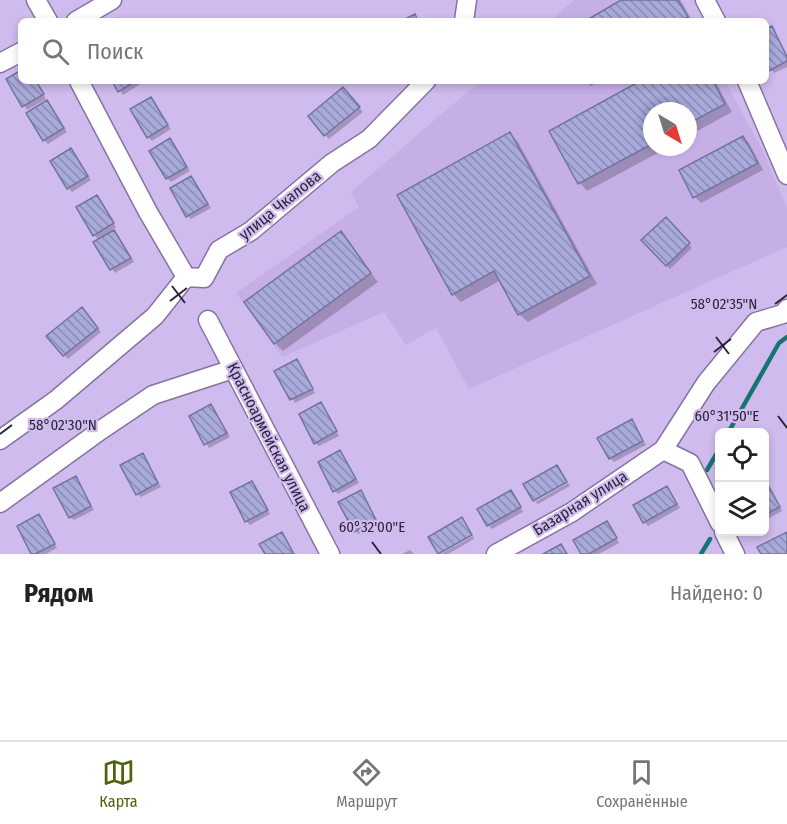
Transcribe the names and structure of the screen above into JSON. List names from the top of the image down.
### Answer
{
  "streets": {
    "street": ["улица Чкалова", "Красноармейская улица", "Базарная улица"]
  },
  "north": "bottom right",
  "page": {
    "search": "Поиск",
    "heading": ["Рядом", "Найдено: 0"],
    "nav": ["Карта", "Маршрут", "Сохранённые"]
  },
  "coordinates": [
    "58°02'35\"N",
    "60°31'50\"E",
    "58°02'30\"N",
    "60°32'00\"E"
  ]
}
